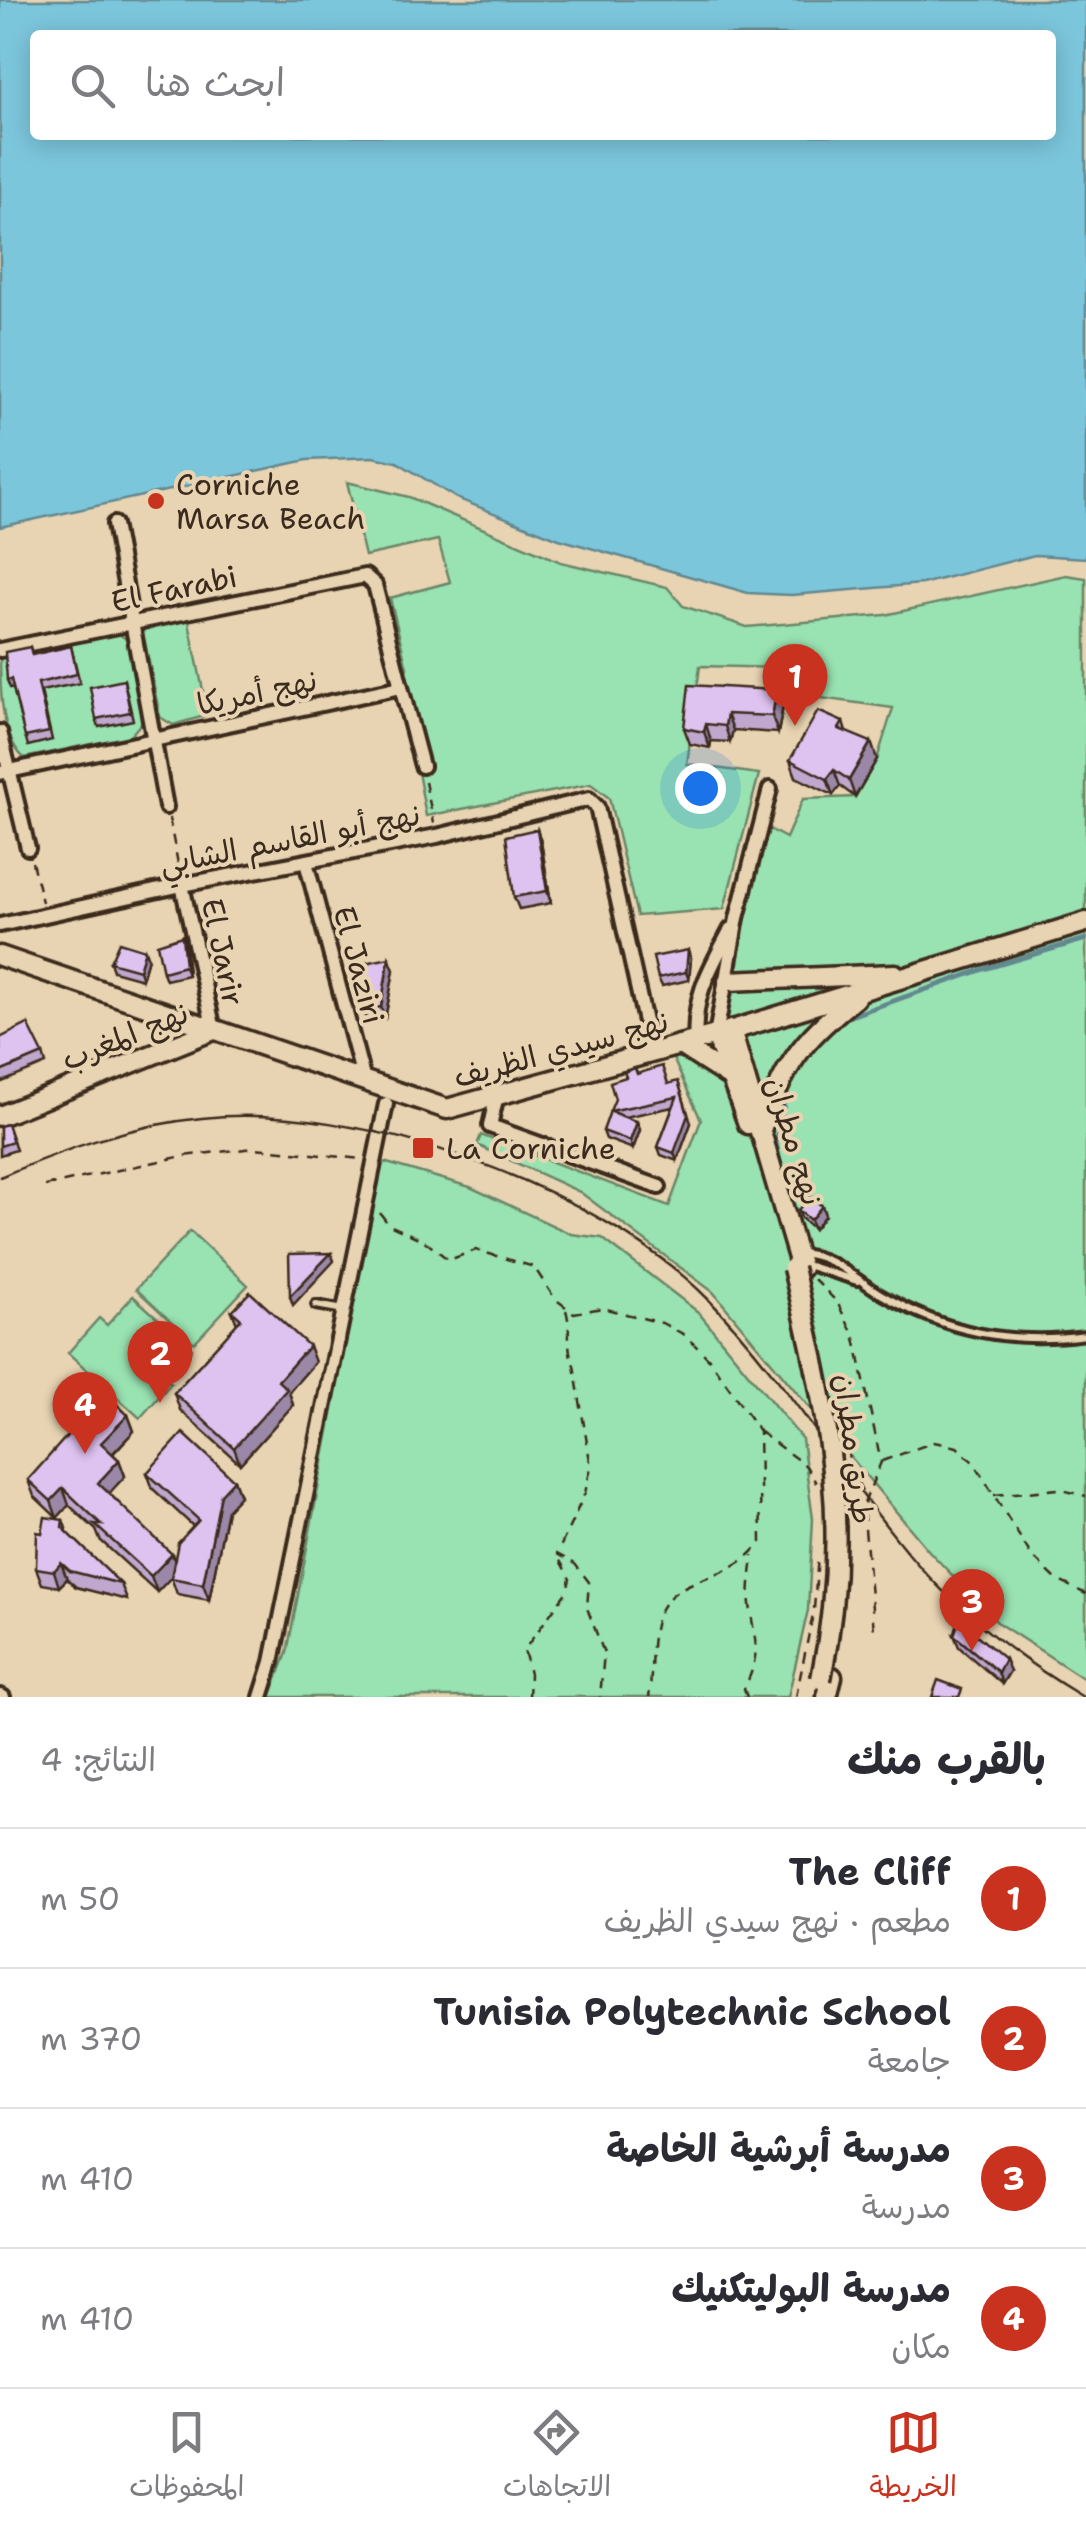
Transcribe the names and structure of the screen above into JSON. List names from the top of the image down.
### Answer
{
  "streets": {
    "street": [
      "El Farabi",
      "نهج أمريكا",
      "نهج أبو القاسم الشابي",
      "El Jarir",
      "El Jaziri",
      "نهج المغرب",
      "نهج سيدي الظريف",
      "نهج مطران",
      "طريق مطران"
    ]
  },
  "crossings": [
    ["El Farabi", "نهج أمريكا"],
    ["نهج أبو القاسم الشابي", "El Jarir"],
    ["نهج أبو القاسم الشابي", "El Jaziri"],
    ["نهج أبو القاسم الشابي", "نهج سيدي الظريف"],
    ["El Jarir", "نهج المغرب"],
    ["El Jarir", "نهج سيدي الظريف"],
    ["El Jaziri", "نهج سيدي الظريف"],
    ["نهج المغرب", "نهج سيدي الظريف"],
    ["نهج سيدي الظريف", "نهج مطران"],
    ["نهج مطران", "طريق مطران"]
  ],
  "places": {
    "other": ["Corniche Marsa Beach"],
    "transit": ["La Corniche"]
  },
  "page": {
    "search": "ابحث هنا",
    "pins": [
      "1",
      "2",
      "4",
      "3"
    ],
    "heading": ["بالقرب منك", "النتائج: 4"],
    "list": [
      {
        "mark": "1",
        "name": "The Cliff",
        "note": "مطعم · نهج سيدي الظريف",
        "value": "50 m"
      },
      {
        "mark": "2",
        "name": "Tunisia Polytechnic School",
        "note": "جامعة",
        "value": "370 m"
      },
      {
        "mark": "3",
        "name": "مدرسة أبرشية الخاصة",
        "note": "مدرسة",
        "value": "410 m"
      },
      {
        "mark": "4",
        "name": "مدرسة البوليتكنيك",
        "note": "مكان",
        "value": "410 m"
      }
    ],
    "nav": ["الخريطة", "الاتجاهات", "المحفوظات"]
  }
}
